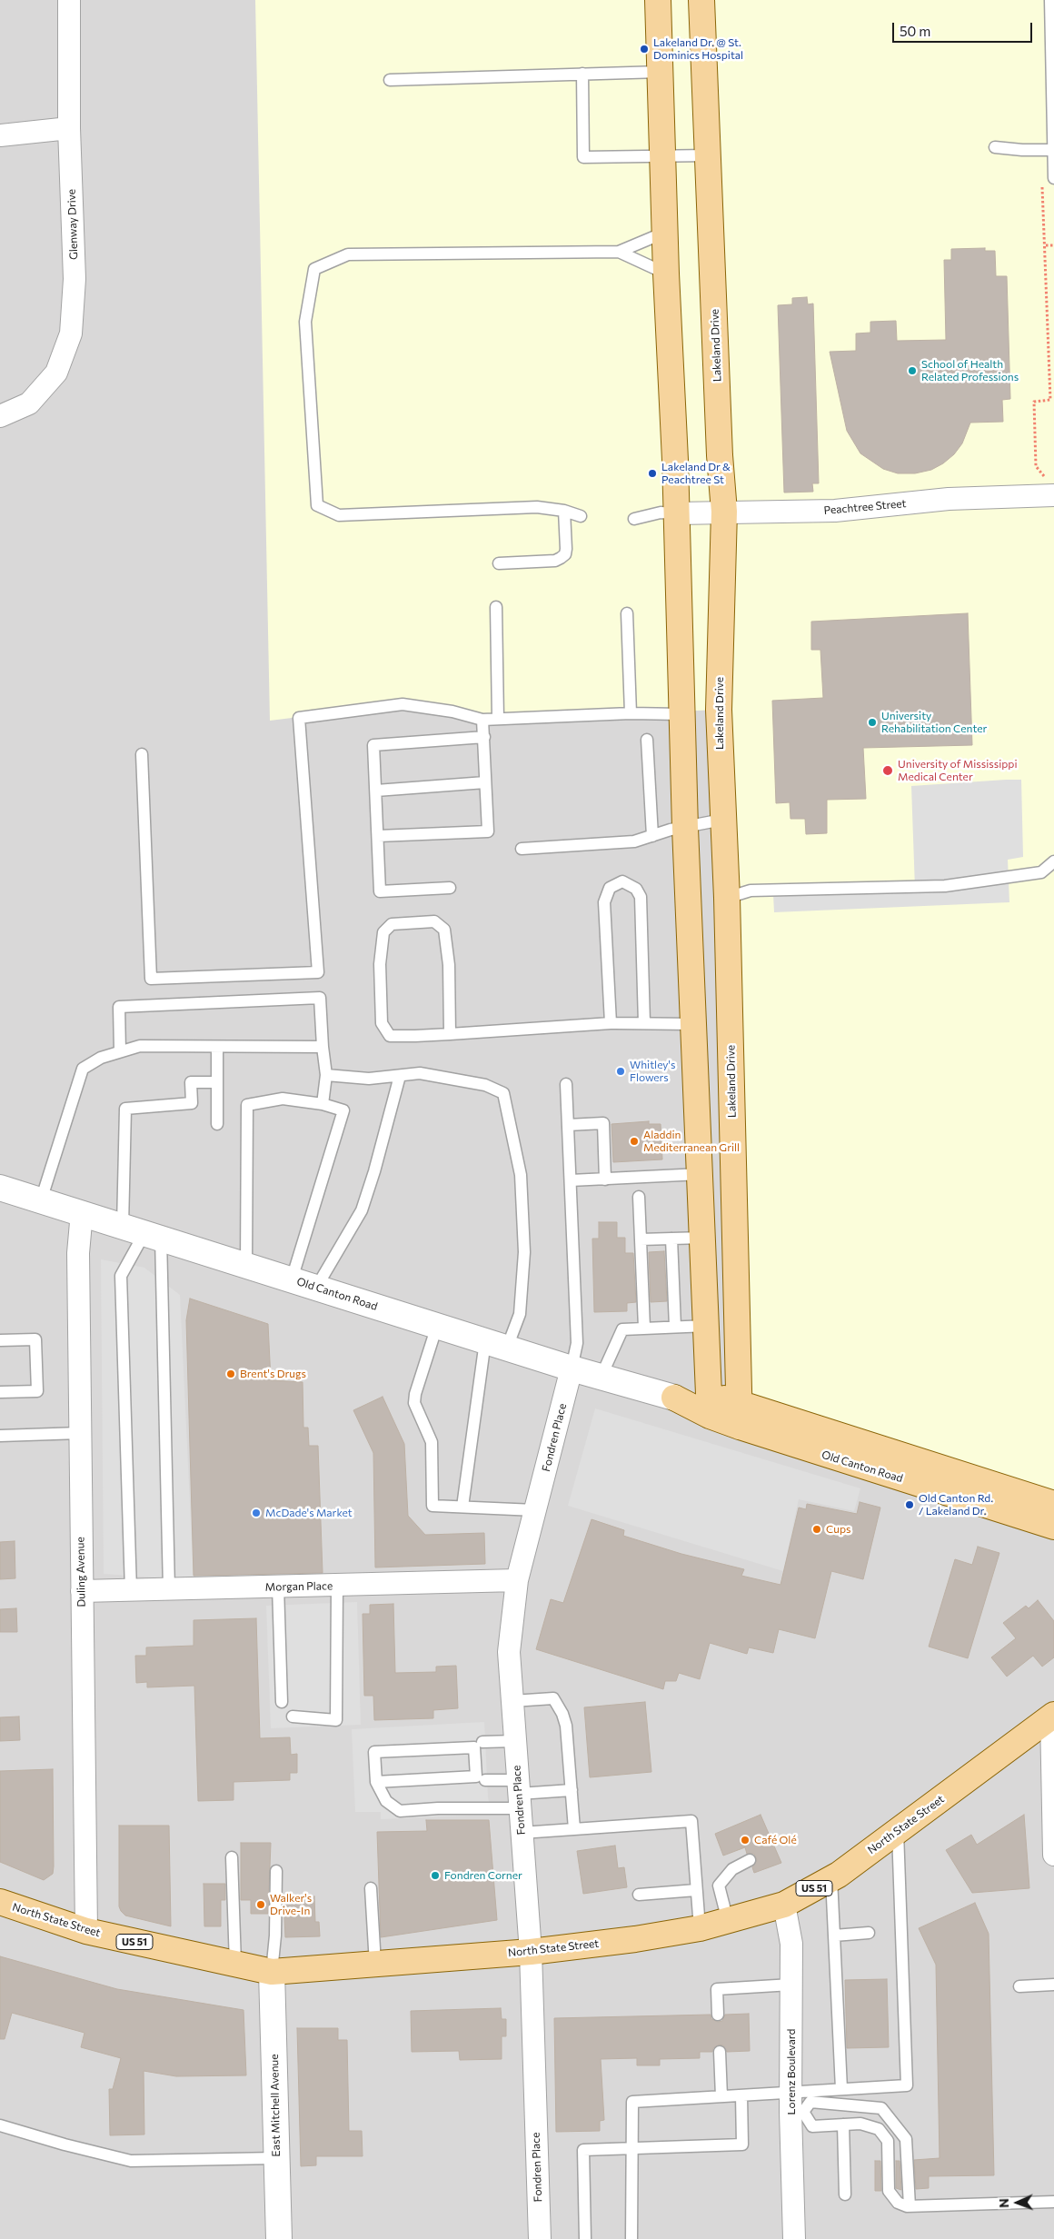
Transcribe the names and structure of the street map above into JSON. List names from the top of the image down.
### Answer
{
  "streets": {
    "main road": [
      "Lakeland Drive",
      "Old Canton Road",
      "North State Street",
      "US 51"
    ],
    "street": [
      "Glenway Drive",
      "Peachtree Street",
      "Fondren Place",
      "Duling Avenue",
      "Morgan Place",
      "Lorenz Boulevard",
      "East Mitchell Avenue"
    ]
  },
  "crossings": [
    ["Lakeland Drive", "Peachtree Street"],
    ["Lakeland Drive", "Old Canton Road"],
    ["Old Canton Road", "Fondren Place"],
    ["Old Canton Road", "Duling Avenue"],
    ["Fondren Place", "Morgan Place"],
    ["Fondren Place", "North State Street"],
    ["Duling Avenue", "Morgan Place"],
    ["Duling Avenue", "North State Street"],
    ["North State Street", "Lorenz Boulevard"],
    ["North State Street", "East Mitchell Avenue"]
  ],
  "places": [
    "Lakeland Dr. @ St. Dominics Hospital",
    "School of Health Related Professions",
    "Lakeland Dr & Peachtree St",
    "University Rehabilitation Center",
    "University of Mississippi Medical Center",
    "Whitley's Flowers",
    "Aladdin Mediterranean Grill",
    "Brent's Drugs",
    "Old Canton Rd. / Lakeland Dr.",
    "McDade's Market",
    "Cups",
    "Café Olé",
    "Fondren Corner",
    "Walker's Drive-In"
  ],
  "scale_bar": "50 m",
  "north": "left"
}
